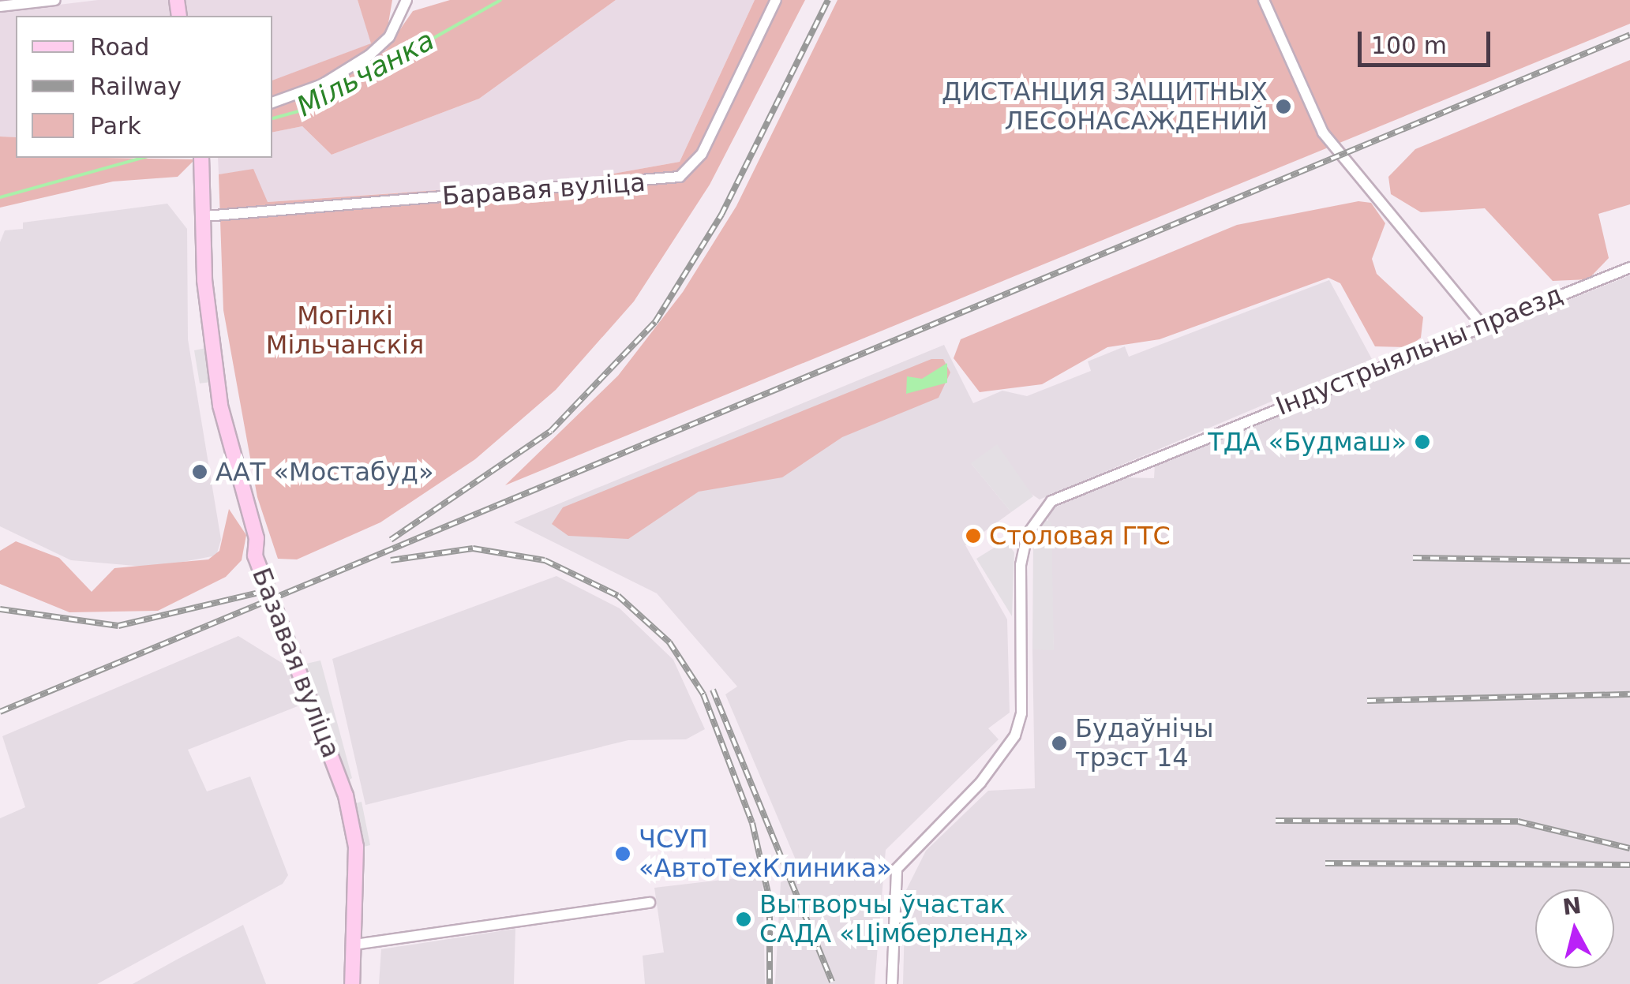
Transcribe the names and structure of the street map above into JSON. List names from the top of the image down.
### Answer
{
  "streets": {
    "street": ["Баравая вуліца", "Індустрыяльны праезд", "Базавая вуліца"]
  },
  "crossings": [
    ["Баравая вуліца", "Базавая вуліца"]
  ],
  "water": ["Мільчанка"],
  "parks": ["Могілкі Мільчанскія"],
  "places": [
    "ДИСТАНЦИЯ ЗАЩИТНЫХ ЛЕСОНАСАЖДЕНИЙ",
    "ТДА «Будмаш»",
    "ААТ «Мостабуд»",
    "Столовая ГТС",
    "Будаўнічы трэст 14",
    "ЧСУП «АвтоТехКлиника»",
    "Вытворчы ўчастак САДА «Цімберленд»"
  ],
  "legend": ["Road", "Railway", "Park"],
  "scale_bar": "100 m",
  "north": "top"
}
